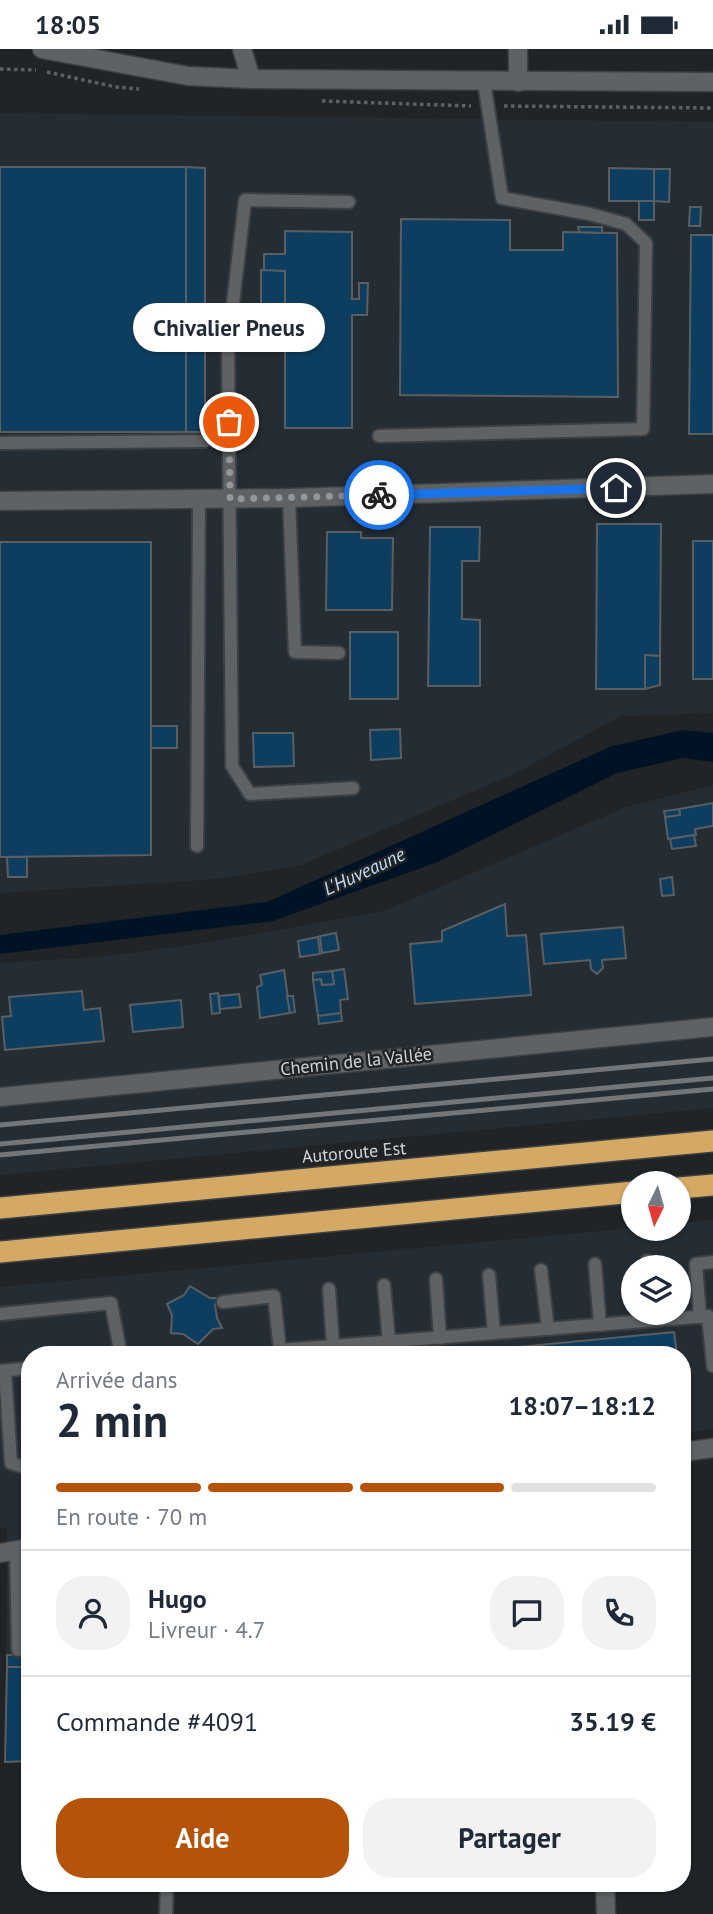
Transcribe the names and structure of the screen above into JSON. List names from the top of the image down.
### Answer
{
  "streets": {
    "highway": ["Autoroute Est"],
    "street": ["Chemin de la Vallée"]
  },
  "water": ["L'Huveaune"],
  "places": ["Chivalier Pneus"],
  "north": "bottom",
  "page": {
    "status": "18:05",
    "bubble": "Chivalier Pneus",
    "heading": ["2 min", "Arrivée dans", "18:07–18:12"],
    "panel": [
      "Hugo",
      "Livreur · 4.7",
      "Commande #4091",
      "35.19 €"
    ],
    "bar": "En route · 70 m",
    "buttons": ["Aide", "Partager"]
  }
}
